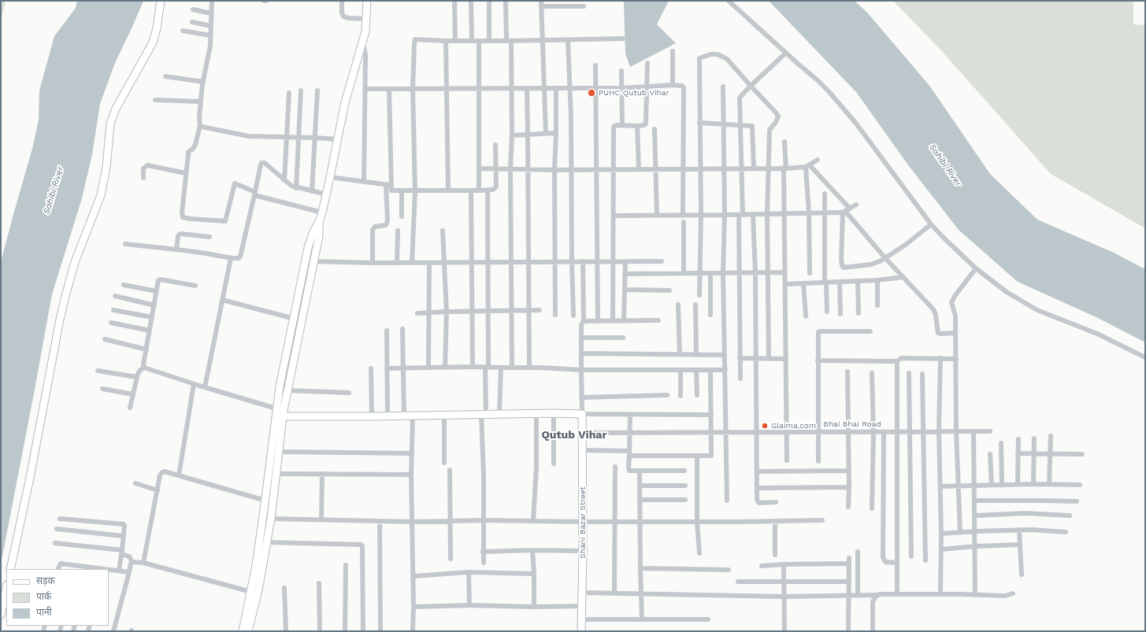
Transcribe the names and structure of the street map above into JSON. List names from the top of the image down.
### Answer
{
  "streets": {
    "street": ["Bhai Bhai Road", "Shani Bazar Street"]
  },
  "crossings": [
    ["Bhai Bhai Road", "Shani Bazar Street"]
  ],
  "districts": ["Qutub Vihar"],
  "water": ["Sahibi River"],
  "places": ["PUHC Qutub Vihar", "Glaima.com"],
  "legend": ["सड़क", "पार्क", "पानी"]
}
